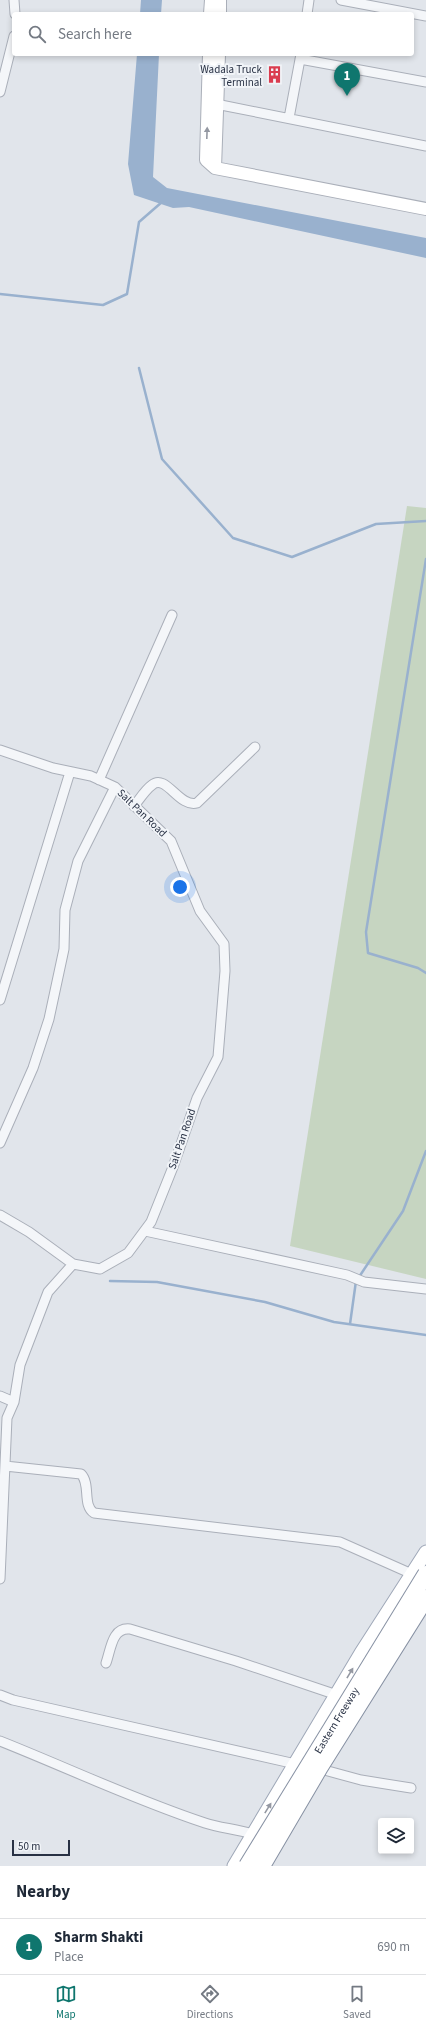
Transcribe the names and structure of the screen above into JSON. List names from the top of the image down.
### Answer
{
  "streets": {
    "highway": ["Eastern Freeway"],
    "street": ["Salt Pan Road"]
  },
  "places": {
    "building": ["Wadala Truck Terminal"]
  },
  "scale_bar": "50 m",
  "page": {
    "search": "Search here",
    "pins": "1",
    "scale": "50 m",
    "heading": "Nearby",
    "list": [
      {
        "mark": "1",
        "name": "Sharm Shakti",
        "note": "Place",
        "value": "690 m"
      }
    ],
    "nav": ["Map", "Directions", "Saved"]
  }
}
